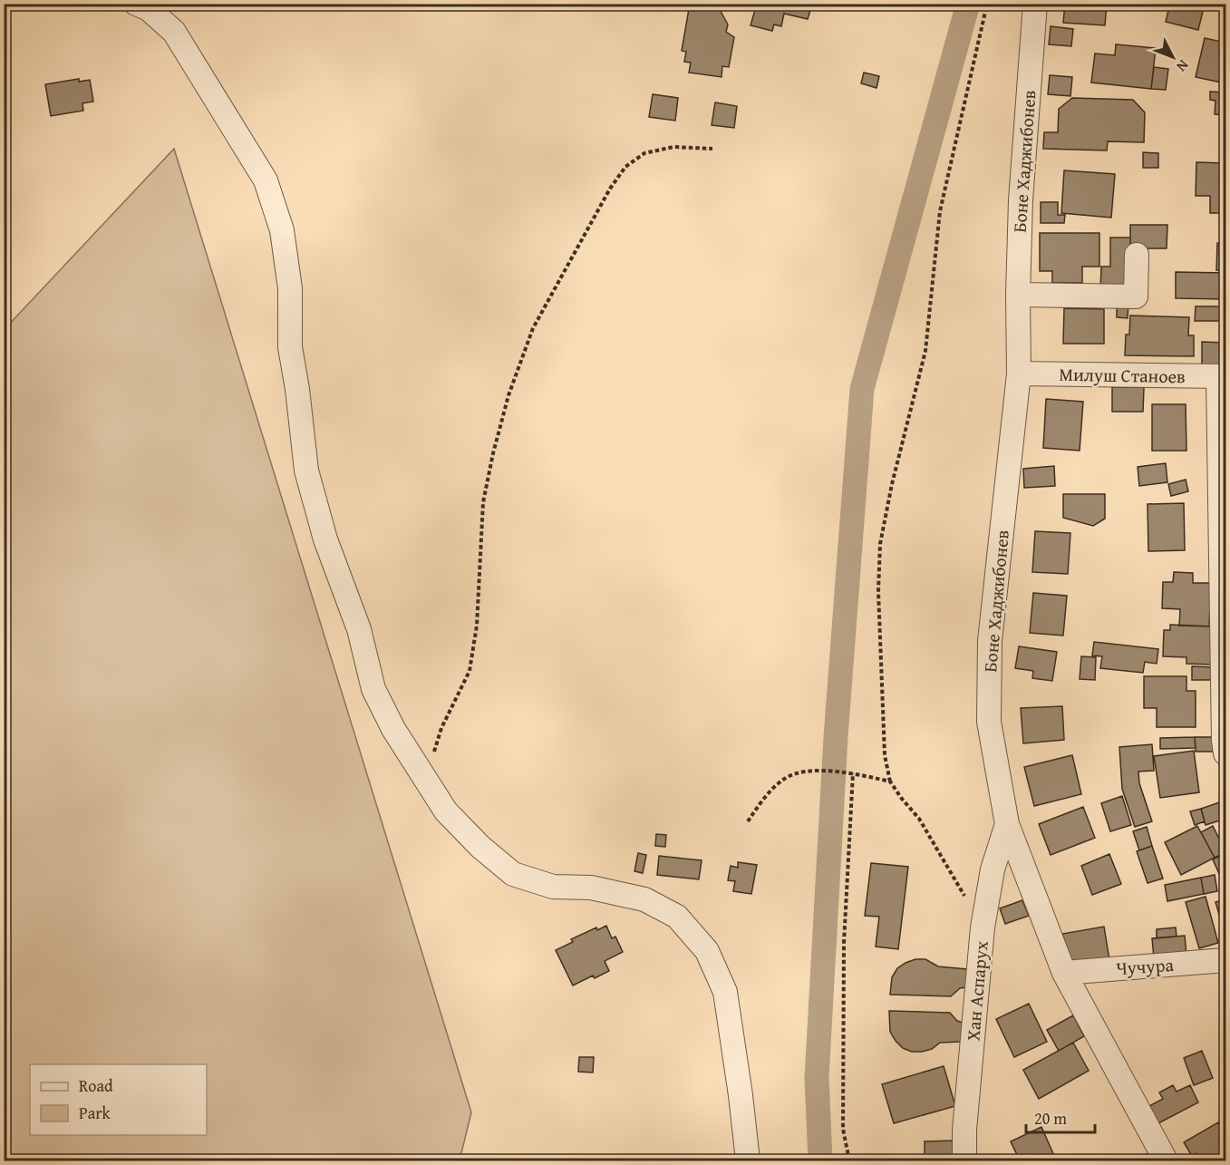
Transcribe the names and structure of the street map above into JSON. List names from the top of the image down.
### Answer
{
  "streets": {
    "street": [
      "Боне Хаджибонев",
      "Милуш Станоев",
      "Чучура",
      "Хан Аспарух"
    ]
  },
  "crossings": [
    ["Боне Хаджибонев", "Милуш Станоев"],
    ["Боне Хаджибонев", "Чучура"],
    ["Боне Хаджибонев", "Хан Аспарух"]
  ],
  "legend": ["Road", "Park"],
  "scale_bar": "20 m",
  "north": "bottom right"
}
